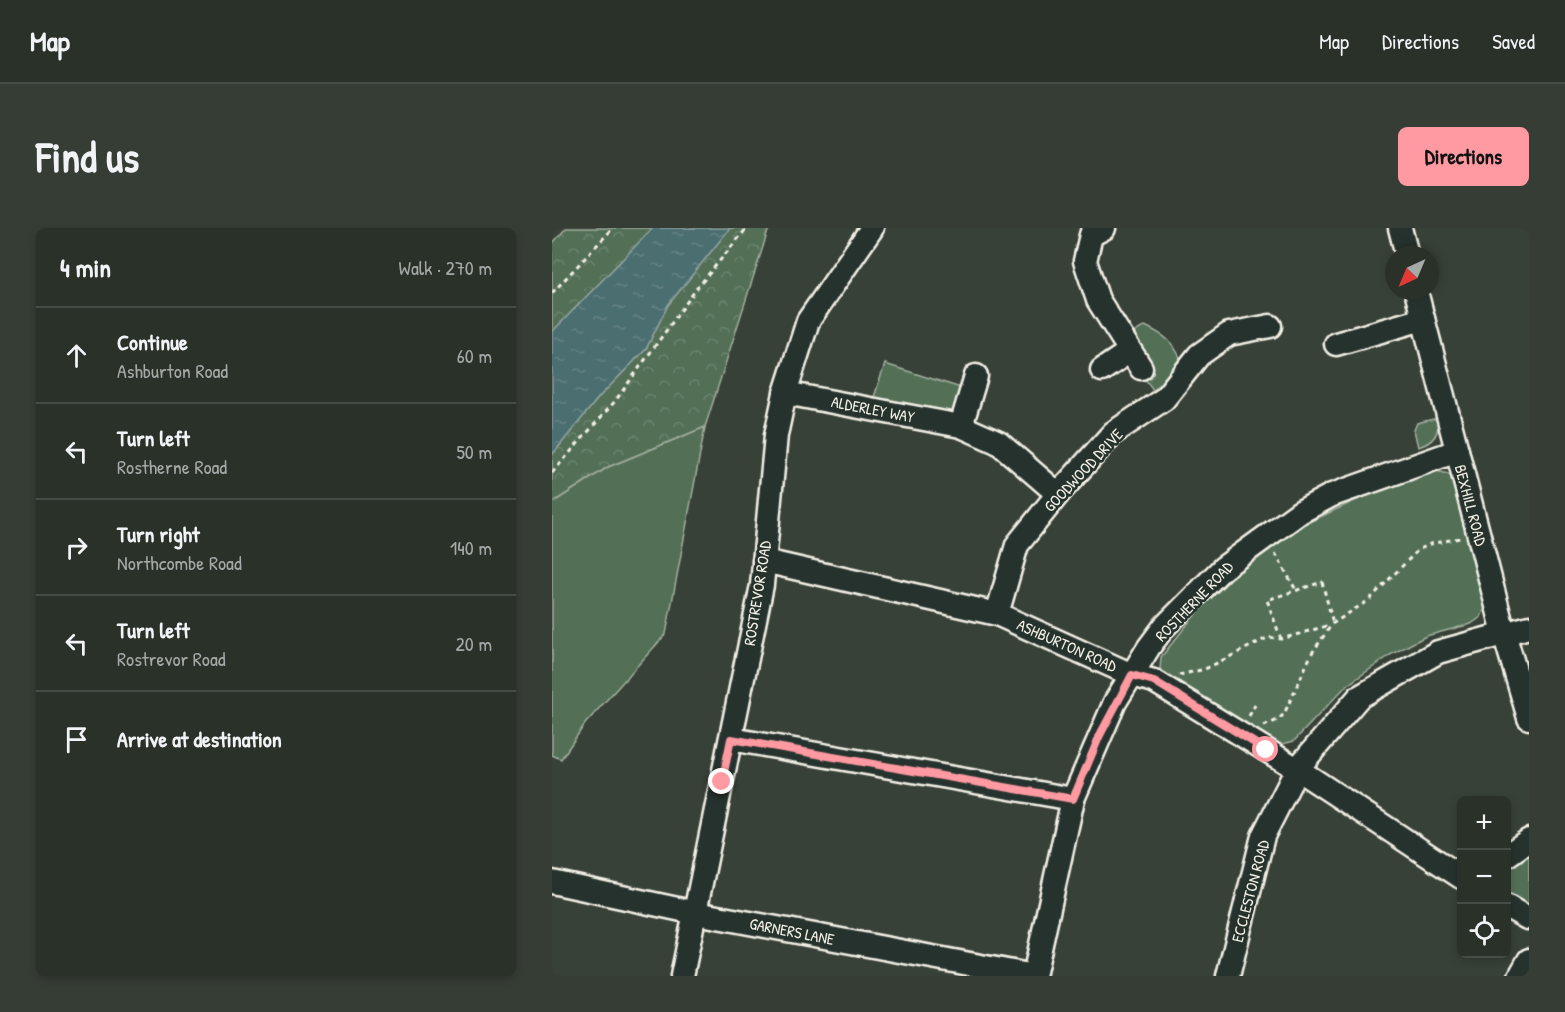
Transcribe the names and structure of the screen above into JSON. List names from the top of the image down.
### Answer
{
  "streets": {
    "street": [
      "ALDERLEY WAY",
      "GOODWOOD DRIVE",
      "BEXHILL ROAD",
      "ROSTREVOR ROAD",
      "ROSTHERNE ROAD",
      "ASHBURTON ROAD",
      "ECCLESTON ROAD",
      "GARNERS LANE"
    ]
  },
  "crossings": [
    ["ALDERLEY WAY", "GOODWOOD DRIVE"],
    ["ALDERLEY WAY", "ROSTREVOR ROAD"],
    ["GOODWOOD DRIVE", "ASHBURTON ROAD"],
    ["BEXHILL ROAD", "ROSTHERNE ROAD"],
    ["BEXHILL ROAD", "ECCLESTON ROAD"],
    ["ROSTREVOR ROAD", "ASHBURTON ROAD"],
    ["ROSTREVOR ROAD", "GARNERS LANE"],
    ["ROSTHERNE ROAD", "ASHBURTON ROAD"],
    ["ROSTHERNE ROAD", "GARNERS LANE"],
    ["ASHBURTON ROAD", "ECCLESTON ROAD"]
  ],
  "north": "bottom left",
  "page": {
    "header": "Map",
    "nav": ["Map", "Directions", "Saved"],
    "buttons": "Directions",
    "title": "Find us",
    "heading": ["4 min", "Walk · 270 m"],
    "list": [
      ["Continue", "Ashburton Road", "60 m"],
      ["Turn left", "Rostherne Road", "50 m"],
      ["Turn right", "Northcombe Road", "140 m"],
      ["Turn left", "Rostrevor Road", "20 m"],
      "Arrive at destination"
    ],
    "map_buttons": ["+", "−"]
  }
}
